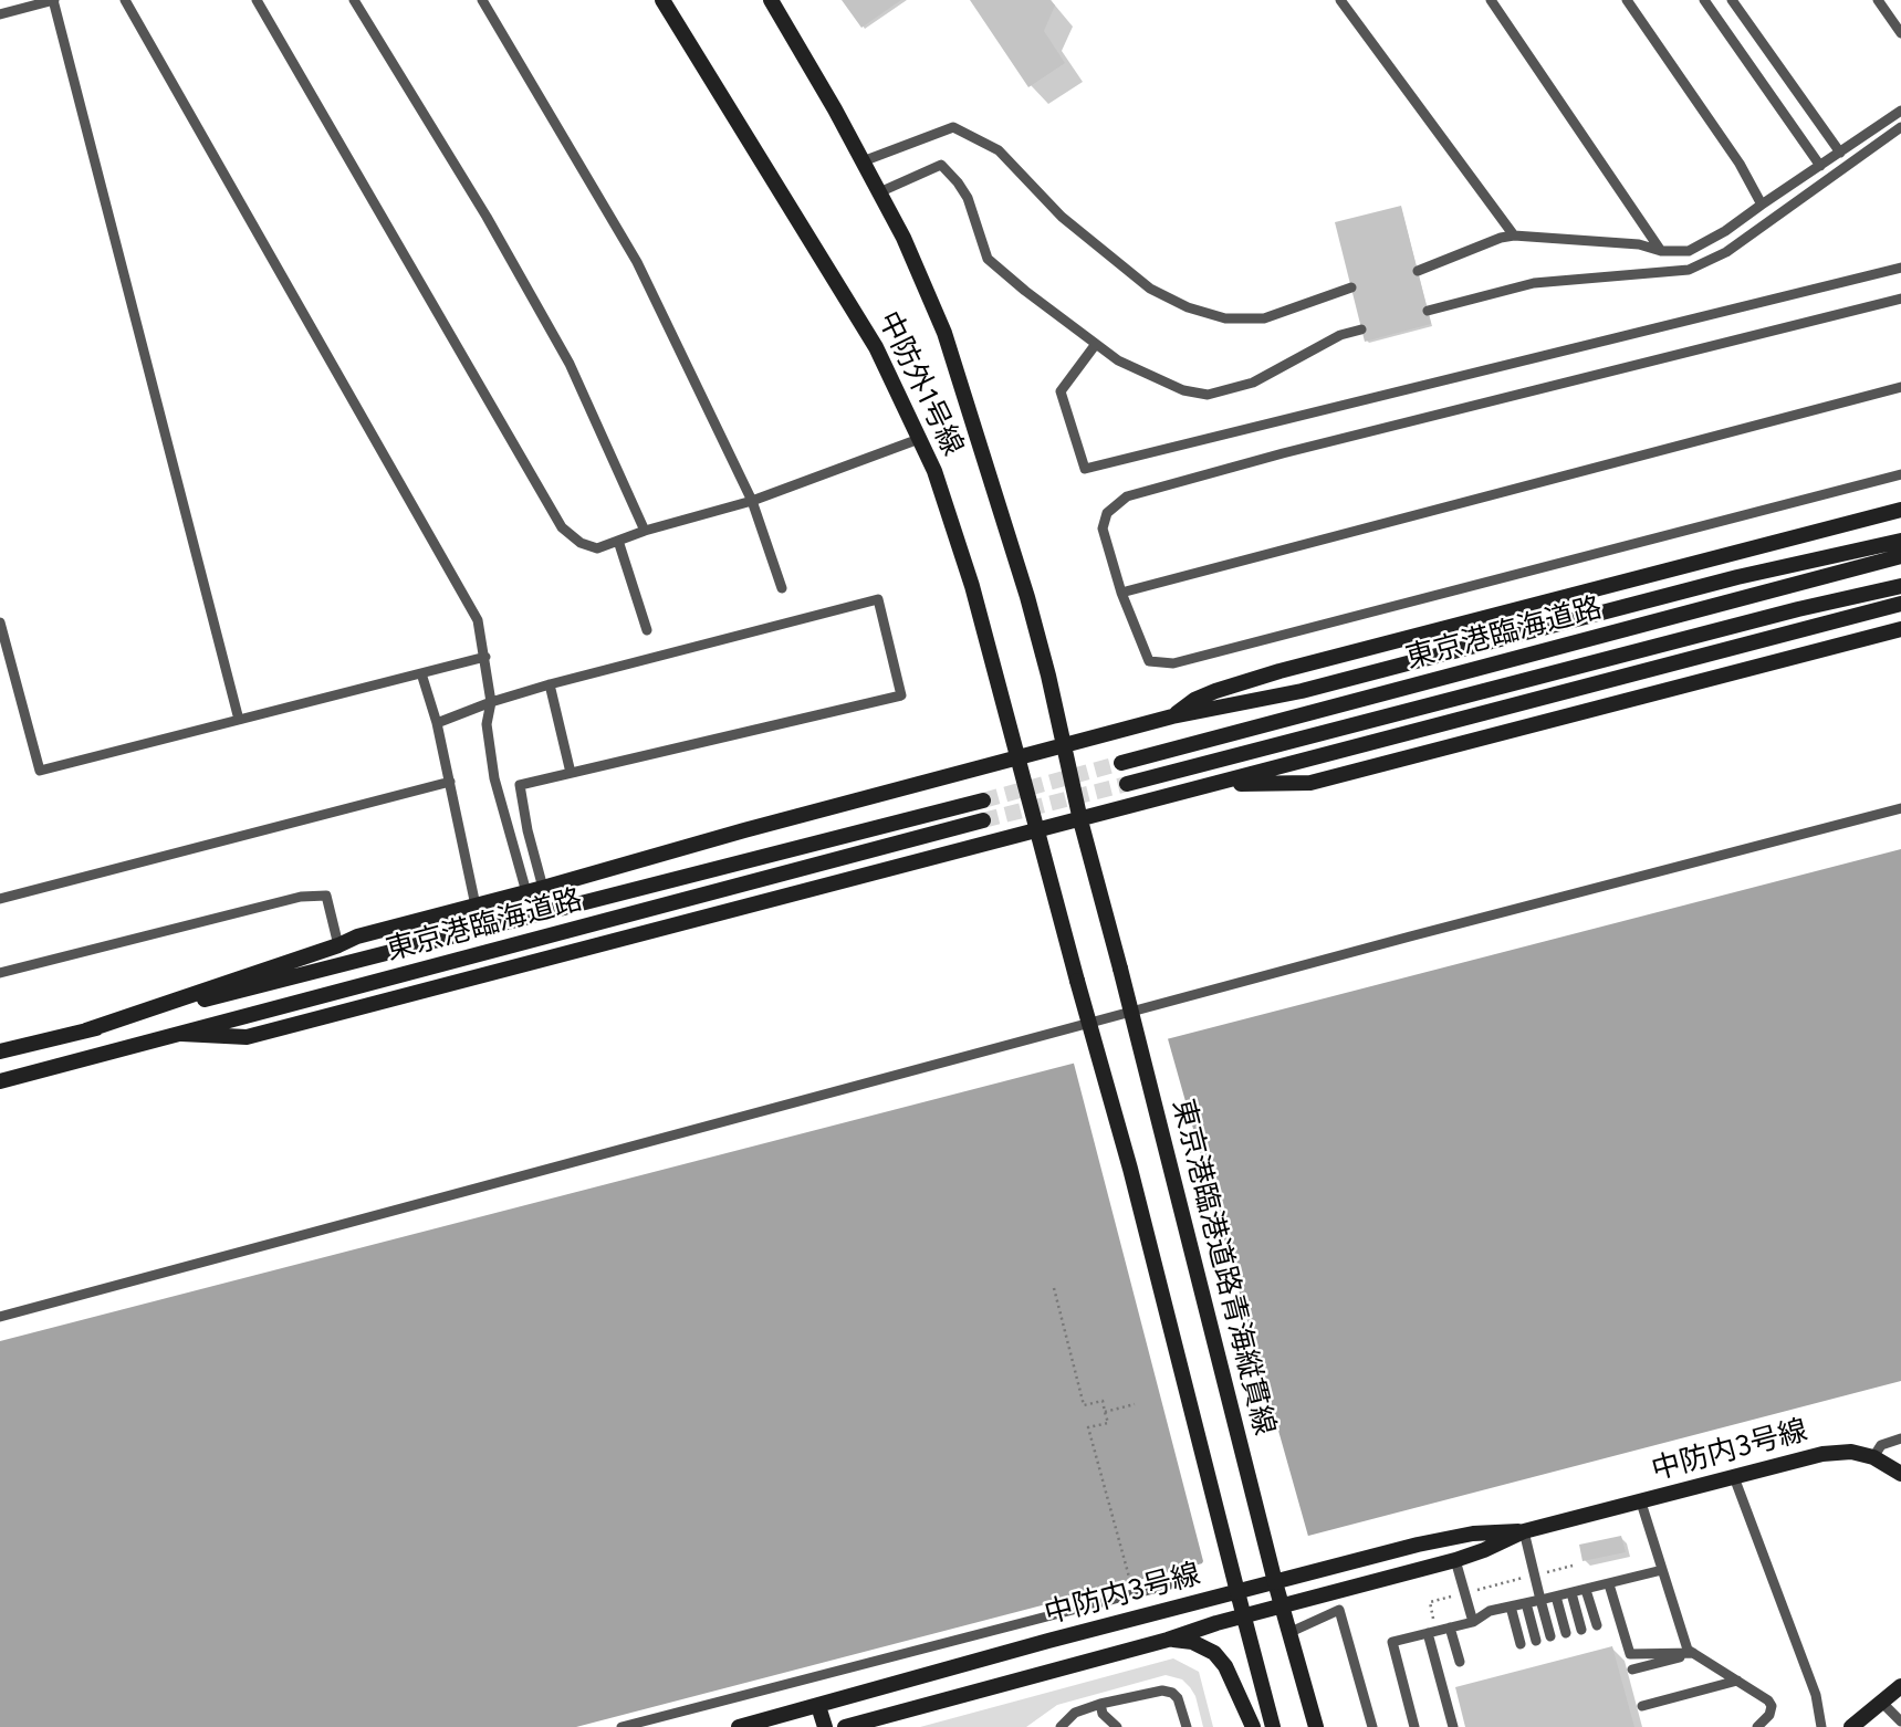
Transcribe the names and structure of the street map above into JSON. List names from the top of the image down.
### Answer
{
  "streets": {
    "street": [
      "中防外1号線",
      "東京港臨海道路",
      "東京港臨港道路青海縦貫線",
      "中防内3号線"
    ]
  },
  "crossings": [
    ["中防外1号線", "東京港臨港道路青海縦貫線"],
    ["東京港臨港道路青海縦貫線", "中防内3号線"]
  ]
}
